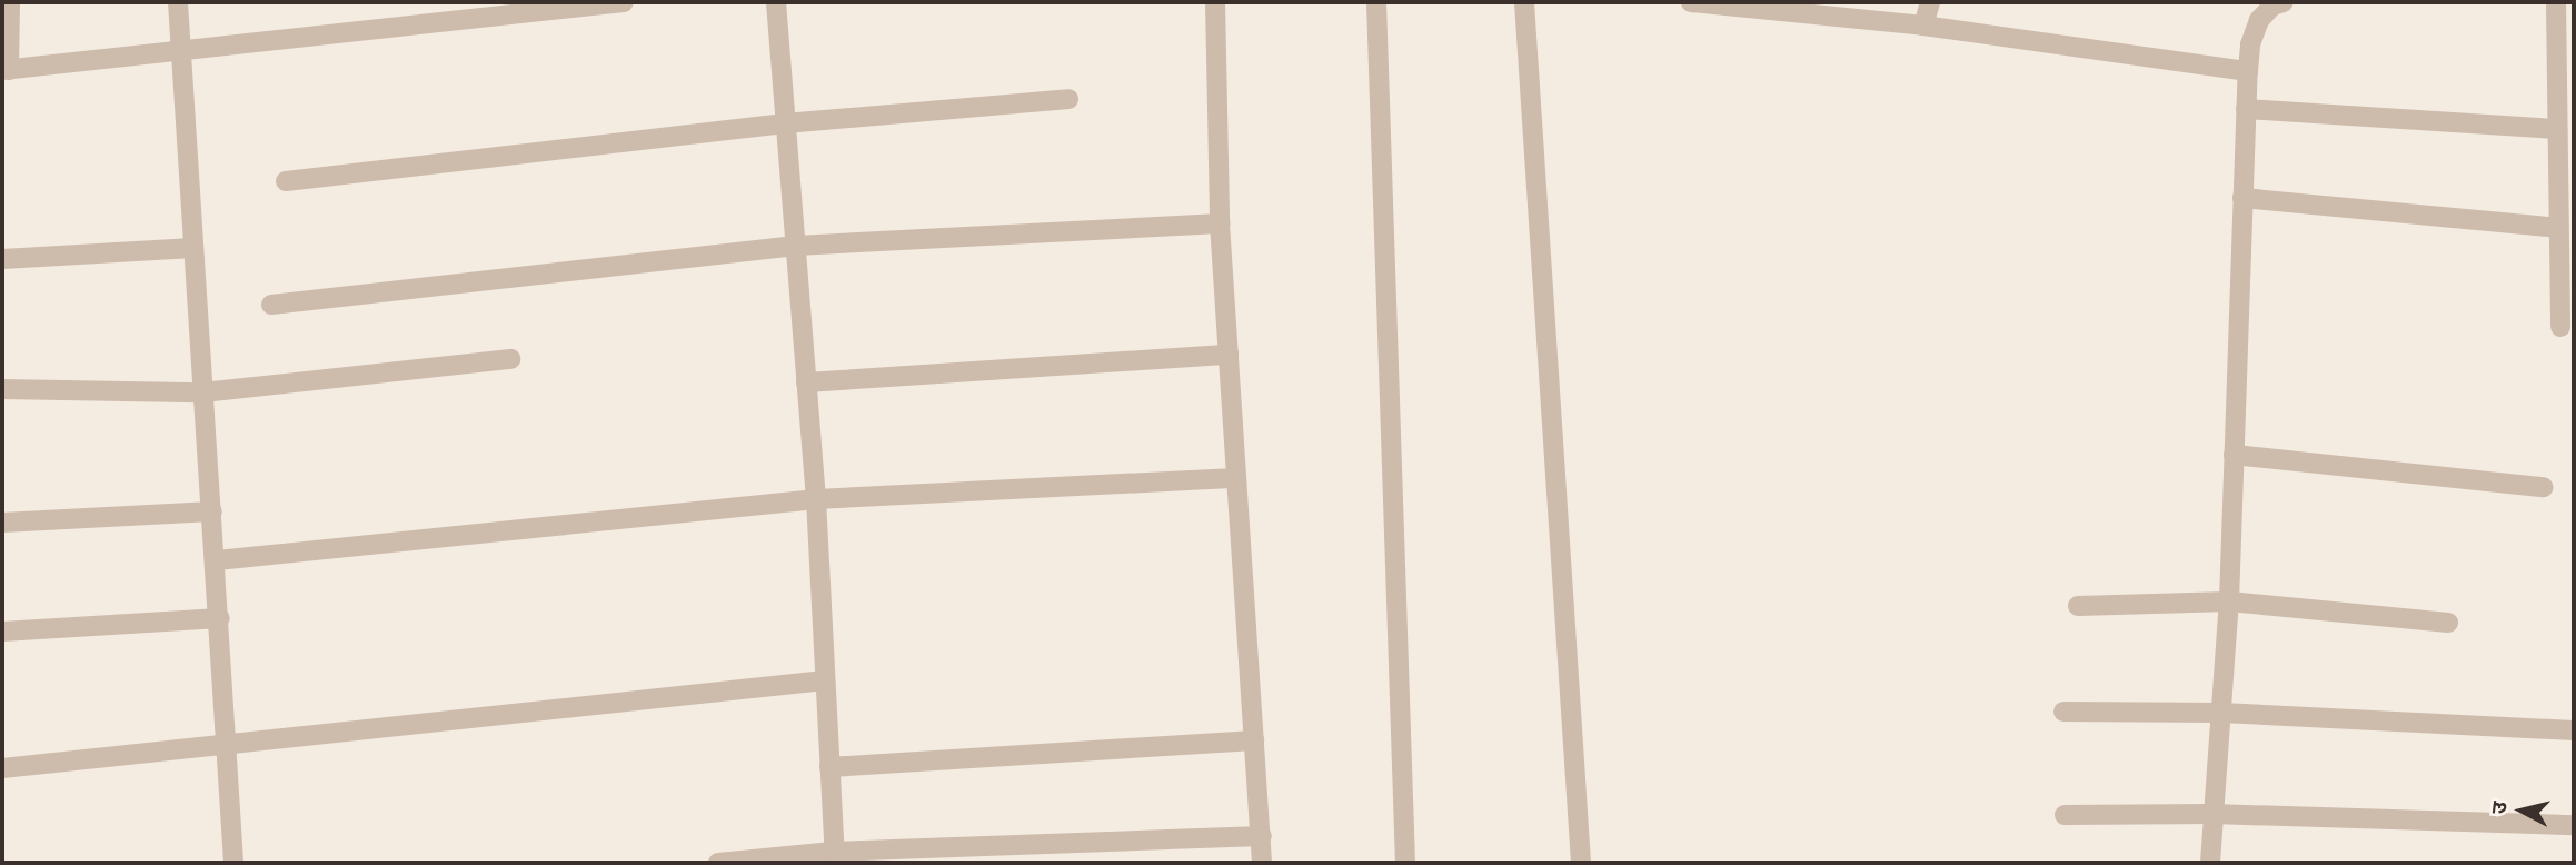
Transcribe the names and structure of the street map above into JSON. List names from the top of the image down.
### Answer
{
  "north": "left"
}
